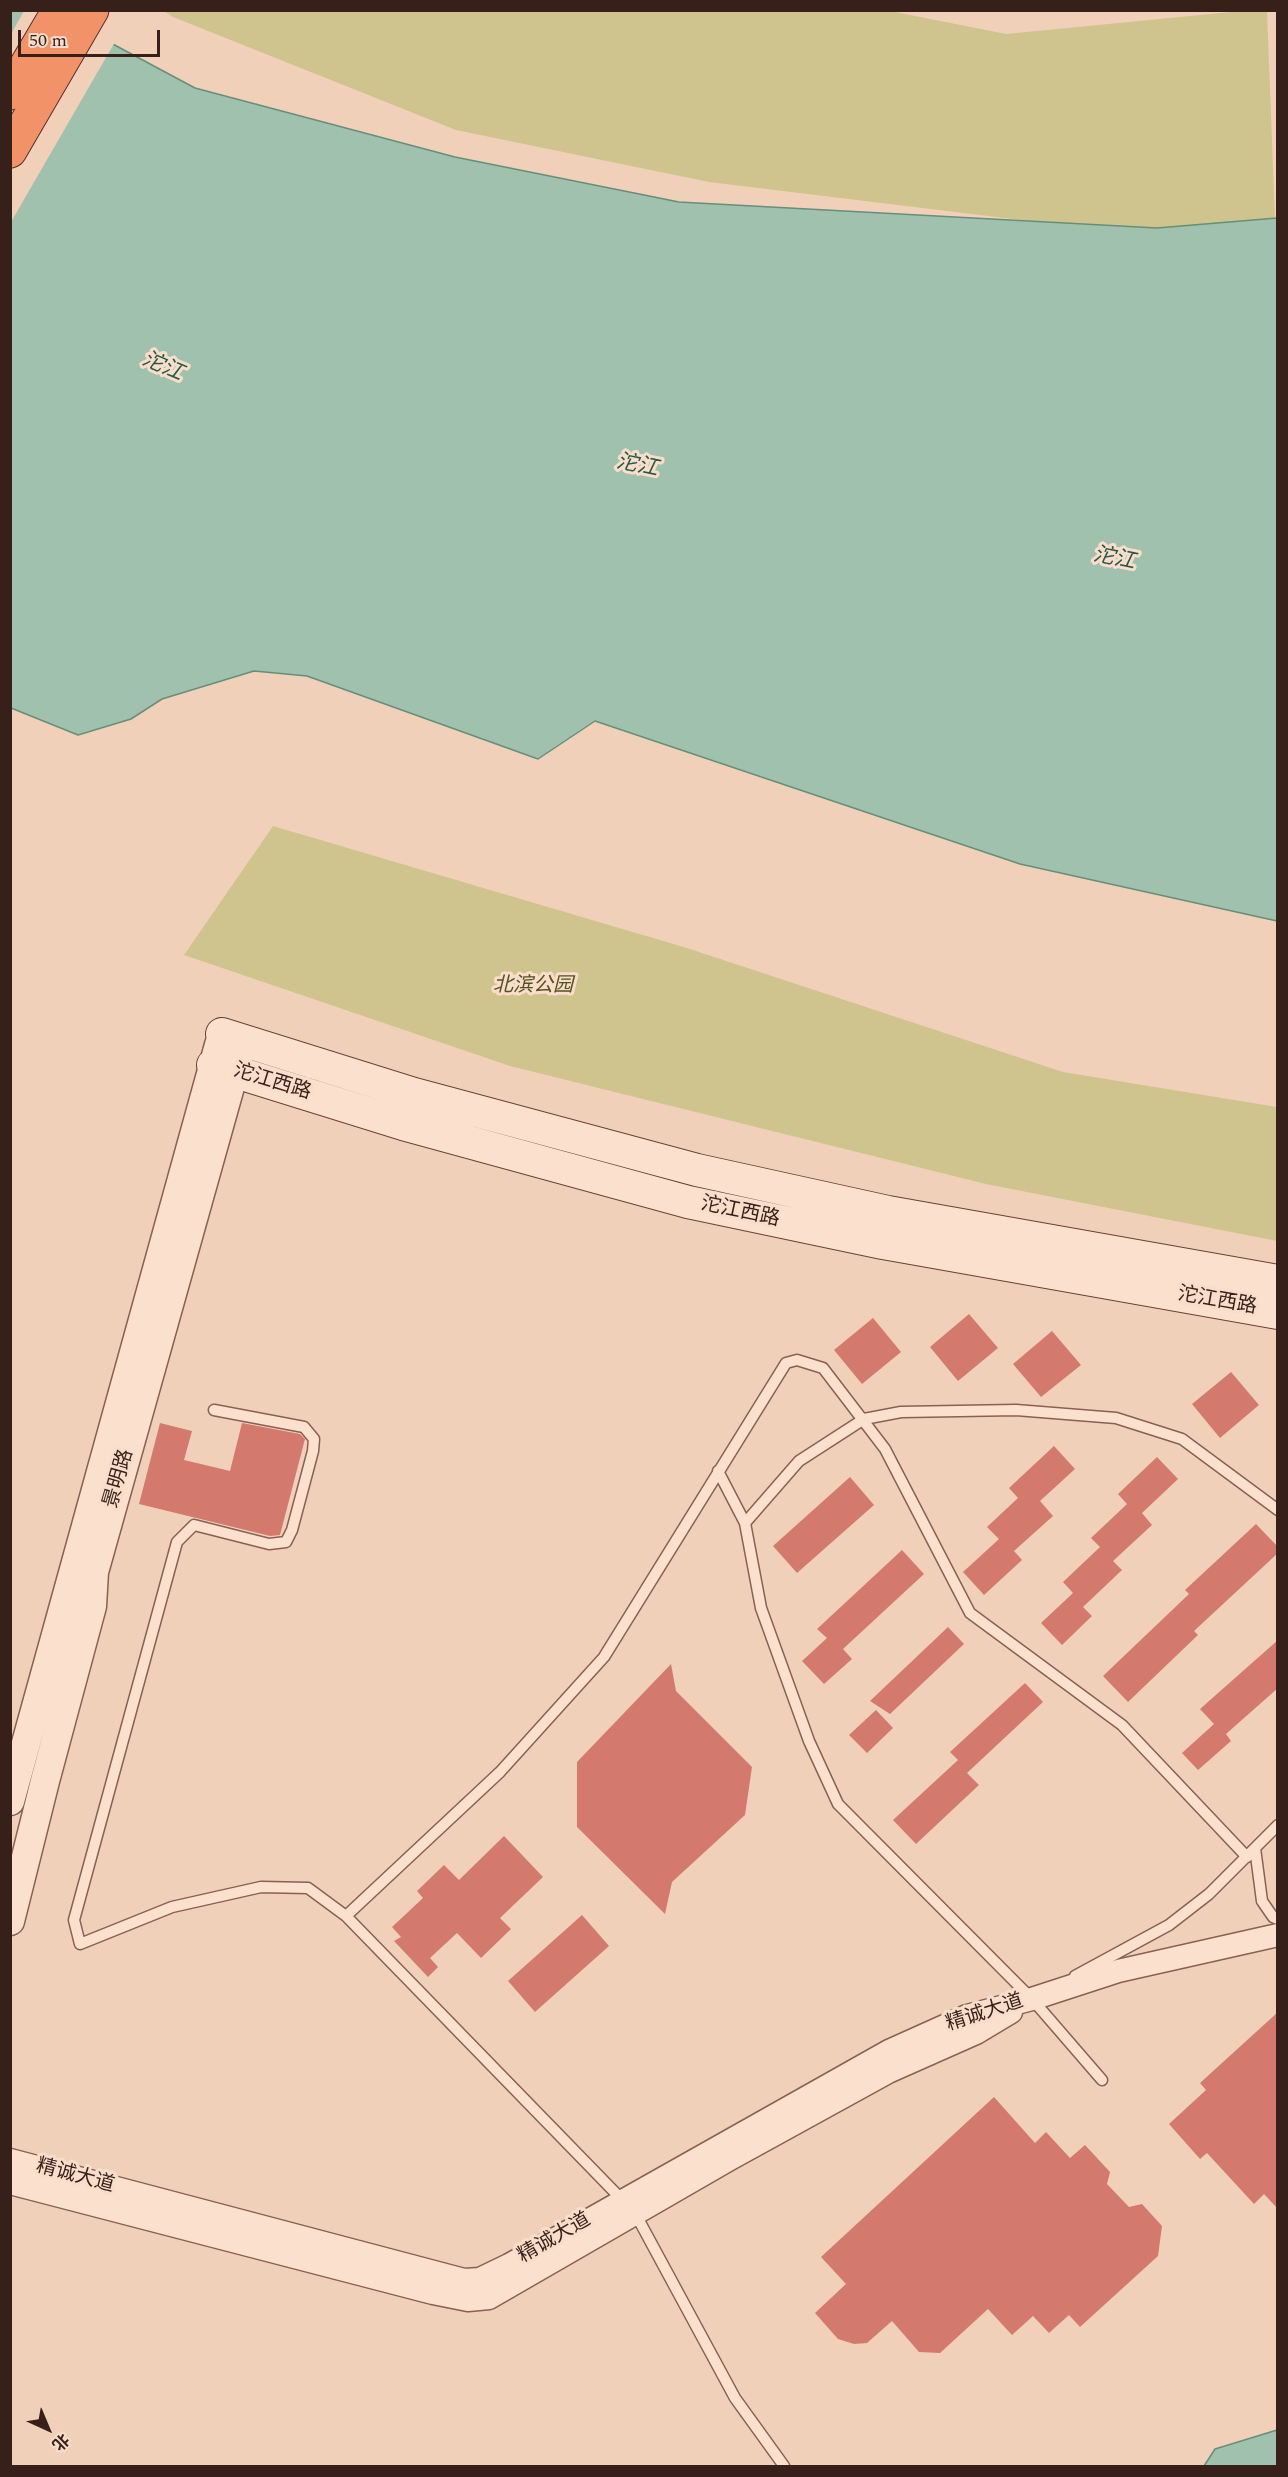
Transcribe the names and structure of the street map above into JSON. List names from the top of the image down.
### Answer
{
  "streets": {
    "main road": ["沱江西路"],
    "street": ["景明路", "精诚大道"]
  },
  "crossings": [
    ["沱江西路", "景明路"]
  ],
  "water": ["沱江"],
  "parks": ["北滨公园"],
  "scale_bar": "50 m",
  "north": "bottom right"
}
